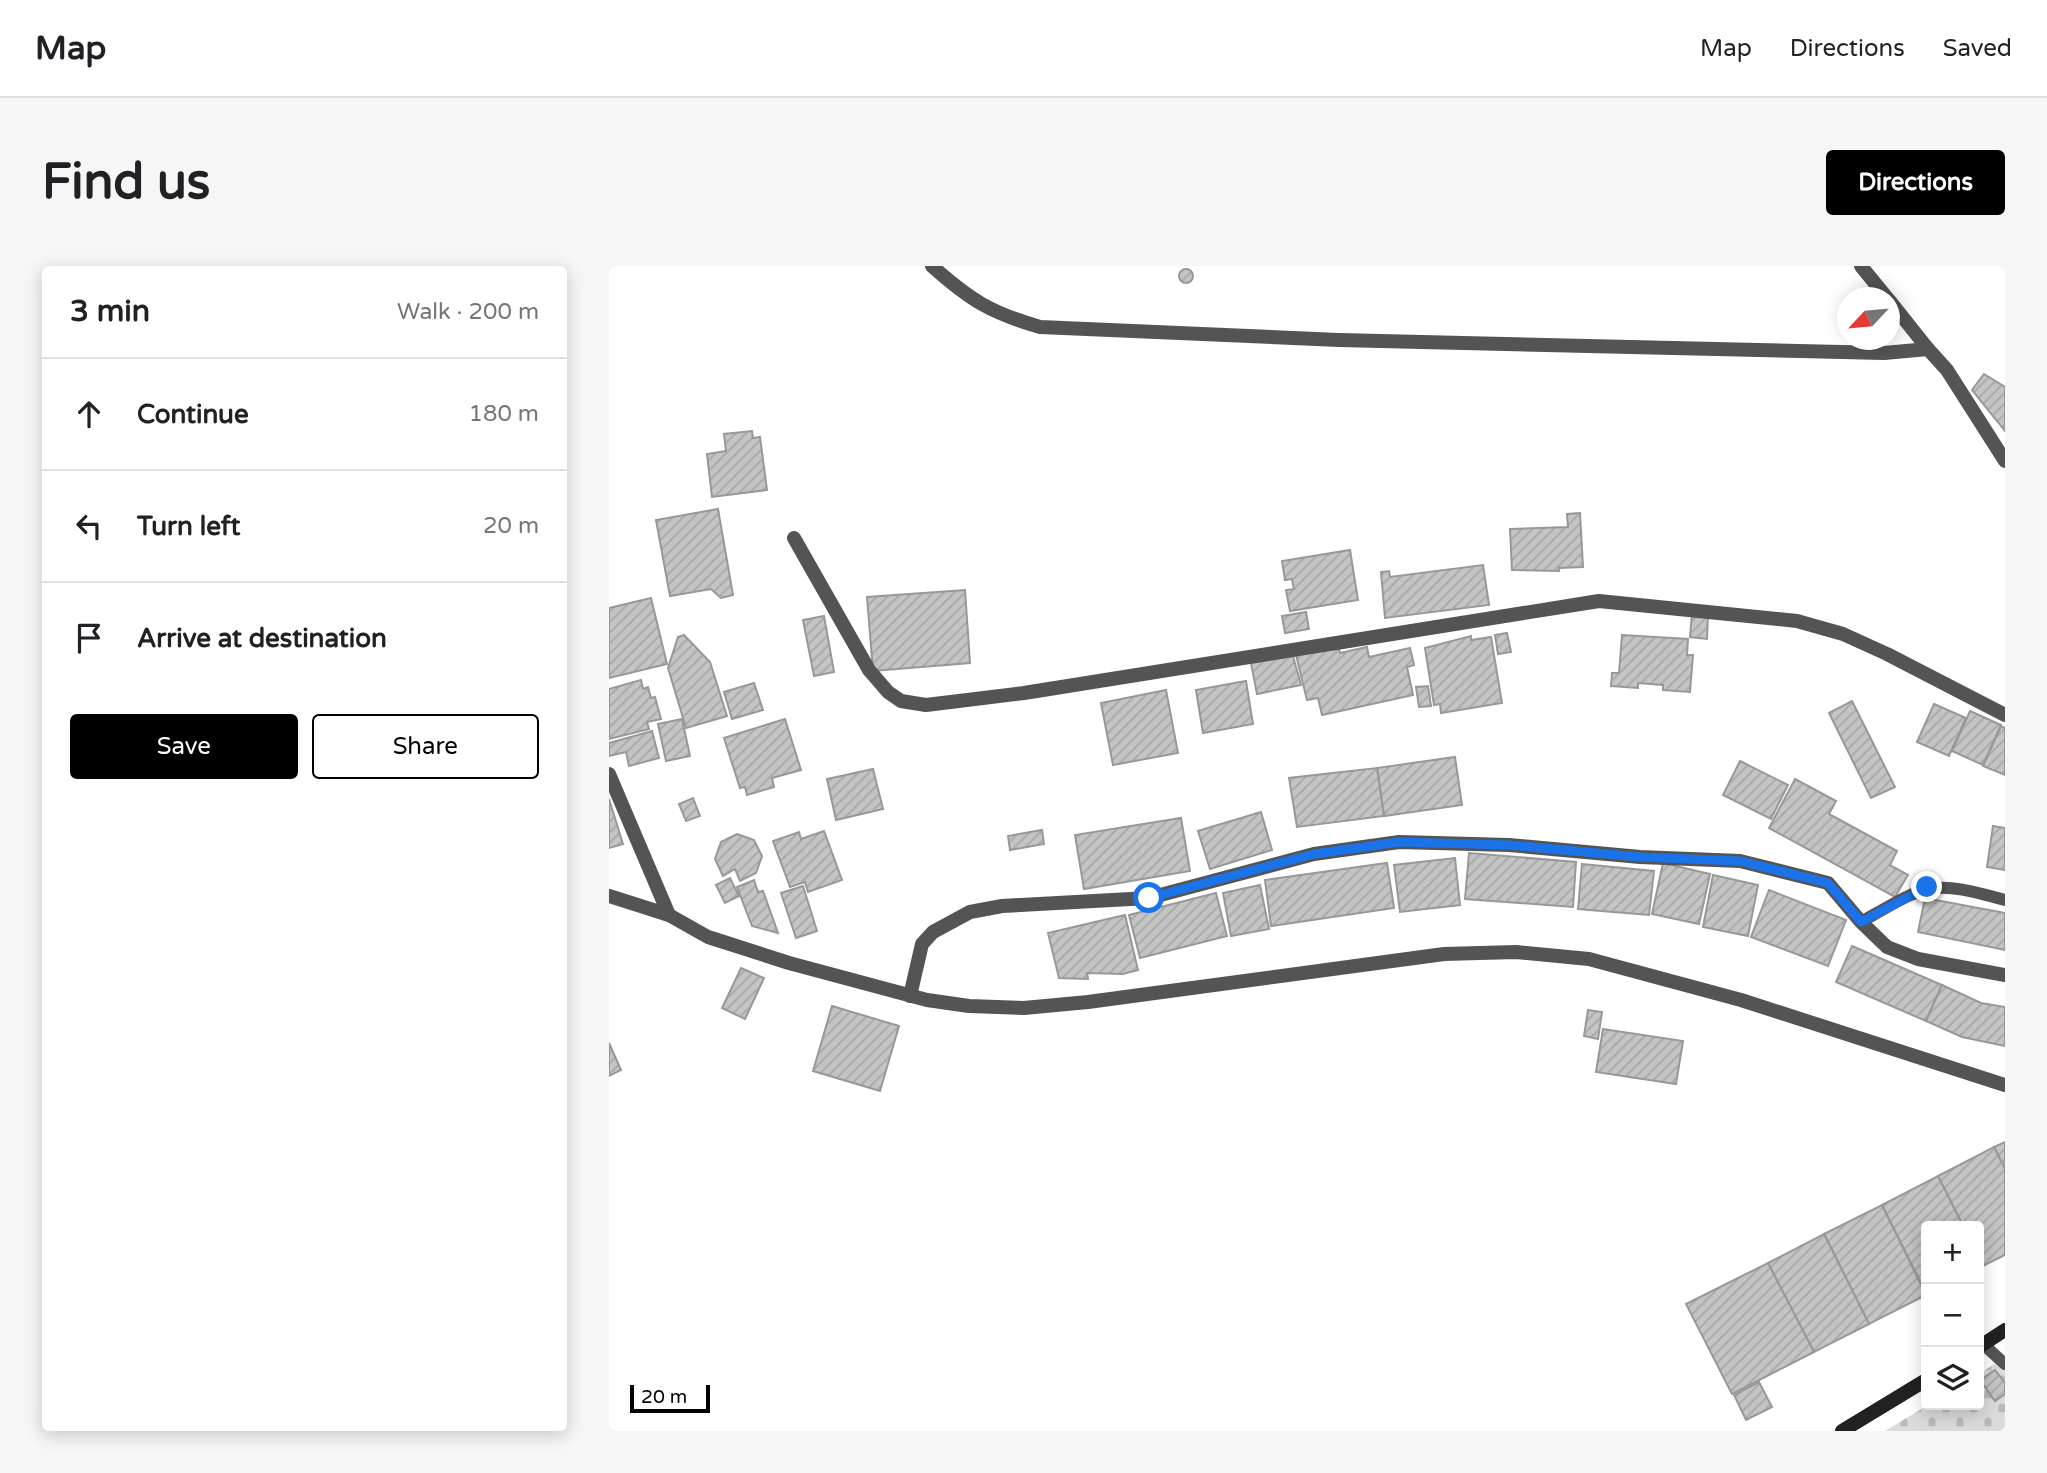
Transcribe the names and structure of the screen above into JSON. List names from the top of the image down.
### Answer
{
  "scale_bar": "20 m",
  "north": "bottom left",
  "page": {
    "header": "Map",
    "nav": ["Map", "Directions", "Saved"],
    "buttons": [
      "Directions",
      ["Save", "Share"]
    ],
    "title": "Find us",
    "heading": ["3 min", "Walk · 200 m"],
    "list": [
      ["Continue", "180 m"],
      ["Turn left", "20 m"],
      "Arrive at destination"
    ],
    "map_buttons": ["+", "−"],
    "scale": "20 m"
  }
}
